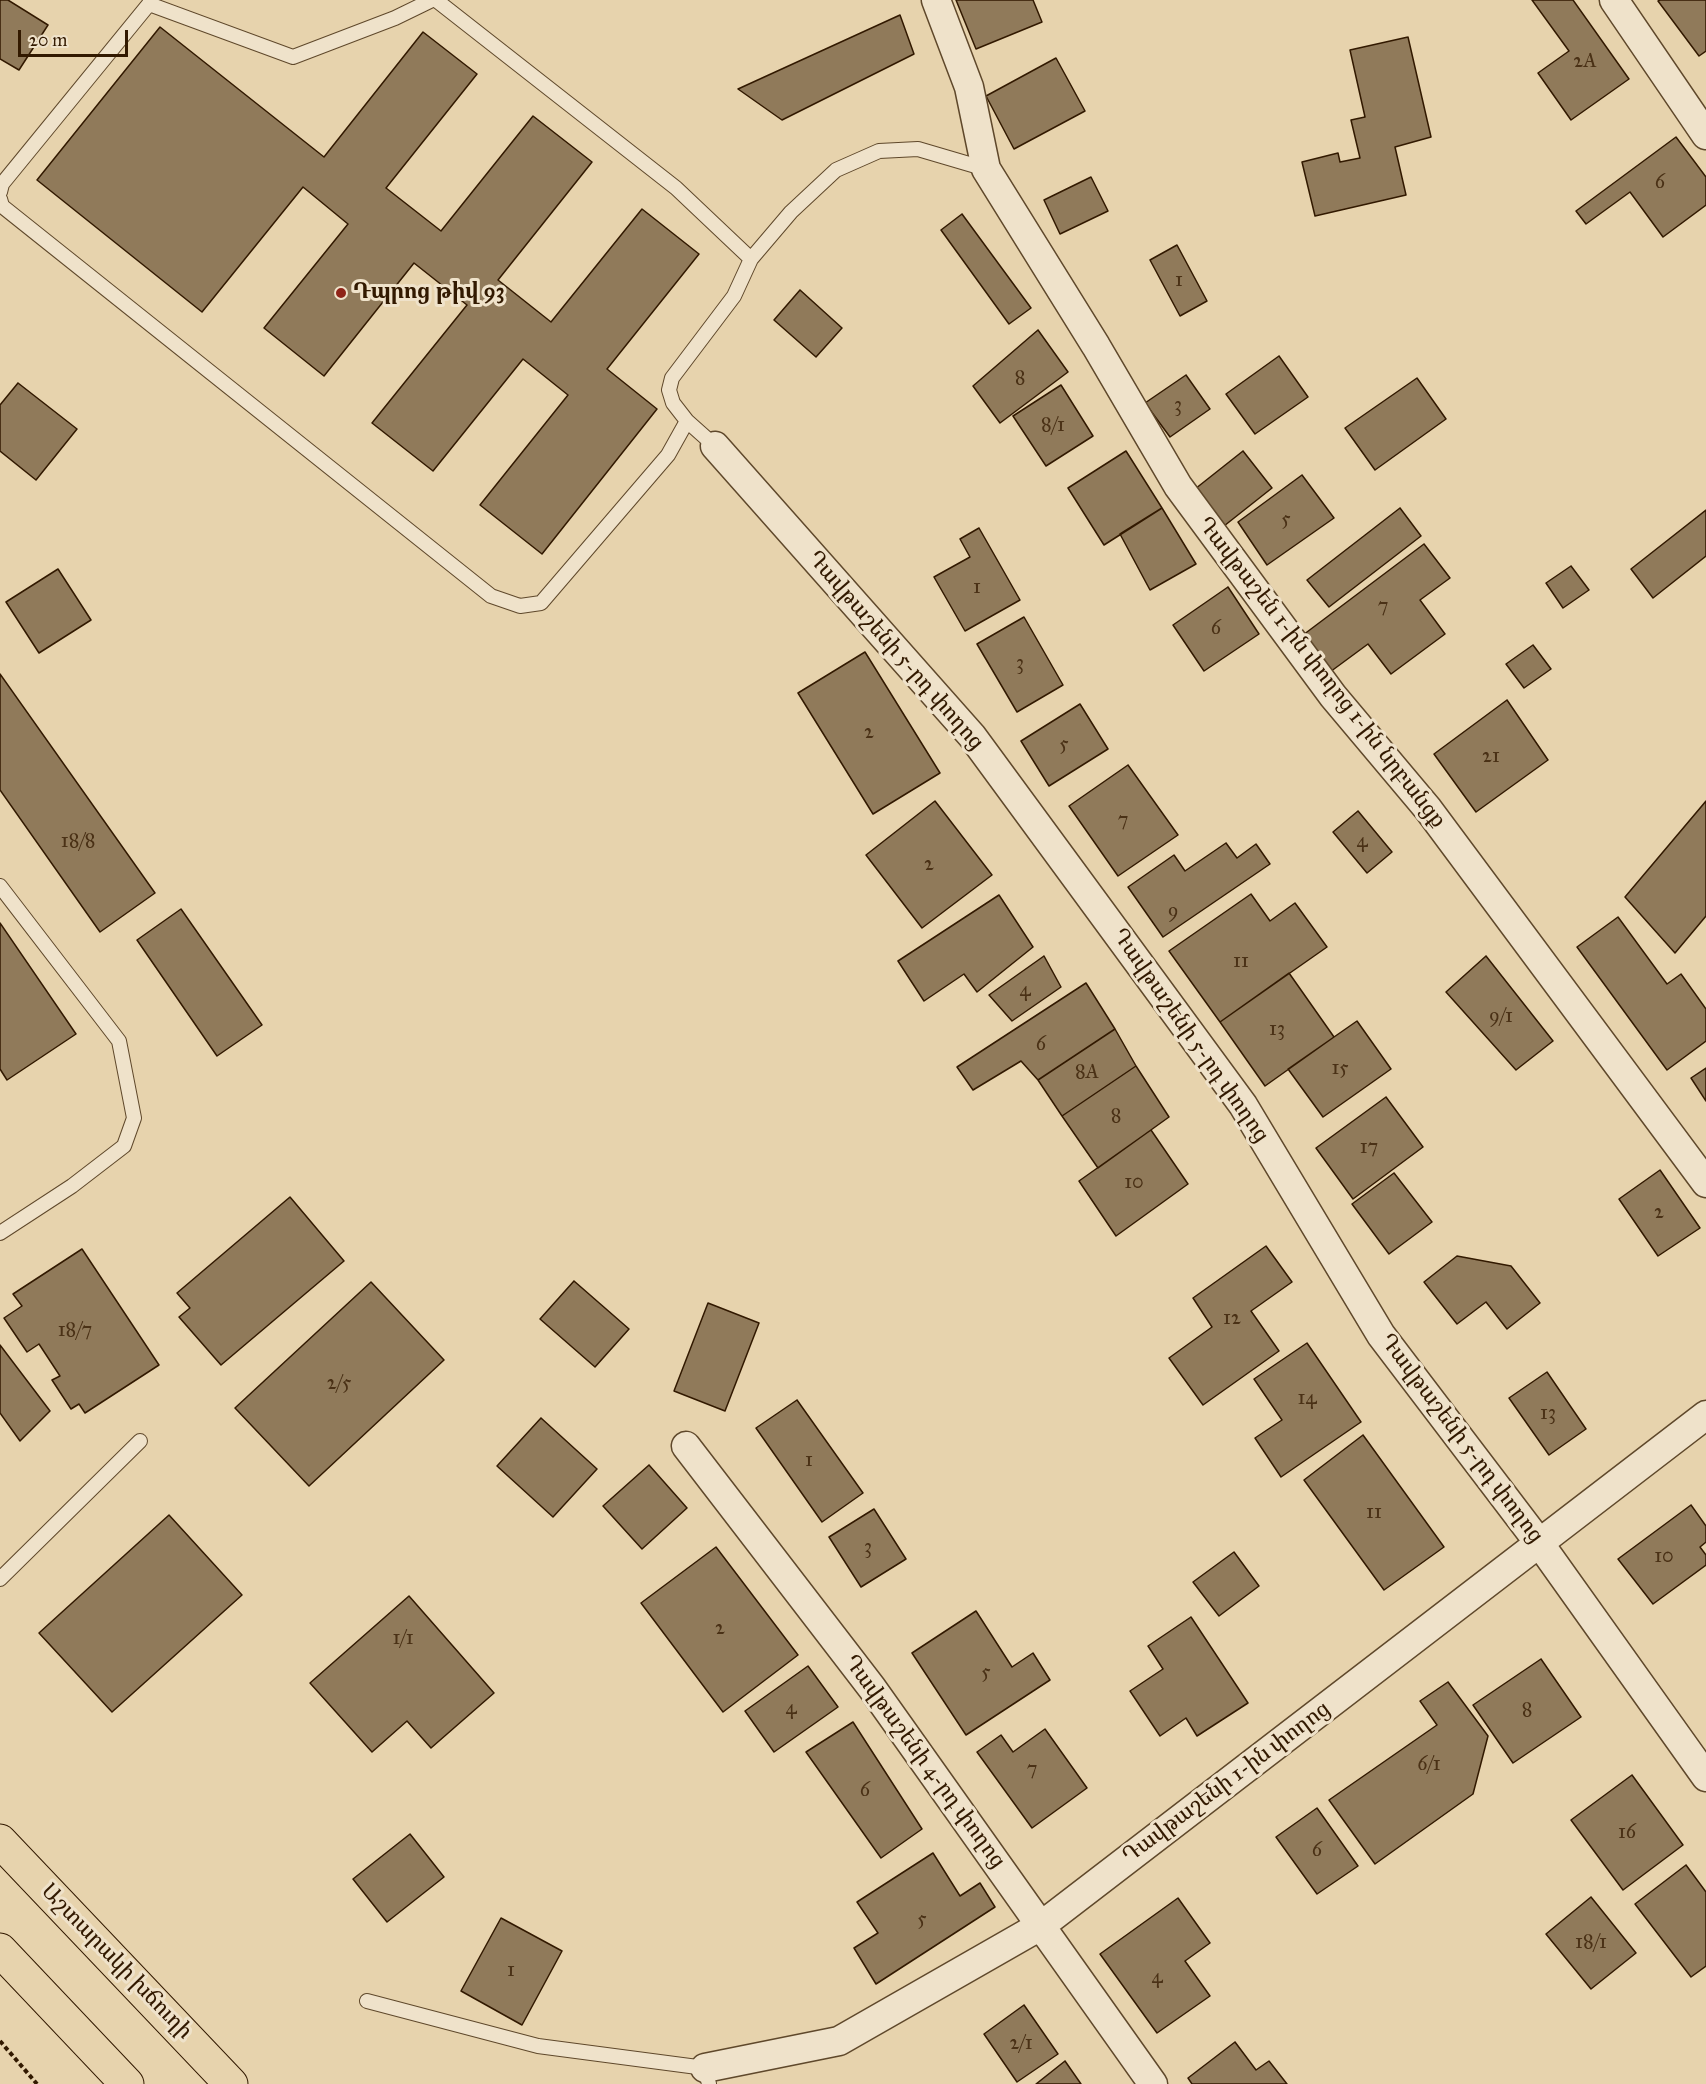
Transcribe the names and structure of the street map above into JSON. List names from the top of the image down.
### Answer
{
  "streets": {
    "main road": ["Աշտարակի խճուղի"],
    "street": [
      "Դավթաշենի 5-րդ փողոց",
      "Դավթաշեն 1-ին փողոց 1-ին նրբանցք",
      "Դավթաշենի 4-րդ փողոց",
      "Դավթաշենի 1-ին փողոց"
    ]
  },
  "crossings": [
    ["Դավթաշենի 5-րդ փողոց", "Դավթաշենի 1-ին փողոց"],
    ["Դավթաշենի 4-րդ փողոց", "Դավթաշենի 1-ին փողոց"]
  ],
  "places": ["Դպրոց թիվ 93"],
  "house_numbers": [
    "2A",
    "6",
    "1",
    "8",
    "3",
    "8/1",
    "5",
    "1",
    "7",
    "6",
    "3",
    "2",
    "5",
    "21",
    "7",
    "18/8",
    "4",
    "2",
    "9",
    "11",
    "4",
    "9/1",
    "13",
    "6",
    "15",
    "8A",
    "8",
    "17",
    "10",
    "2",
    "12",
    "18/7",
    "2/5",
    "14",
    "13",
    "1",
    "11",
    "3",
    "10",
    "2",
    "1/1",
    "5",
    "4",
    "8",
    "6/1",
    "7",
    "6",
    "16",
    "6",
    "5",
    "18/1",
    "1",
    "4",
    "2/1"
  ],
  "scale_bar": "20 m"
}
